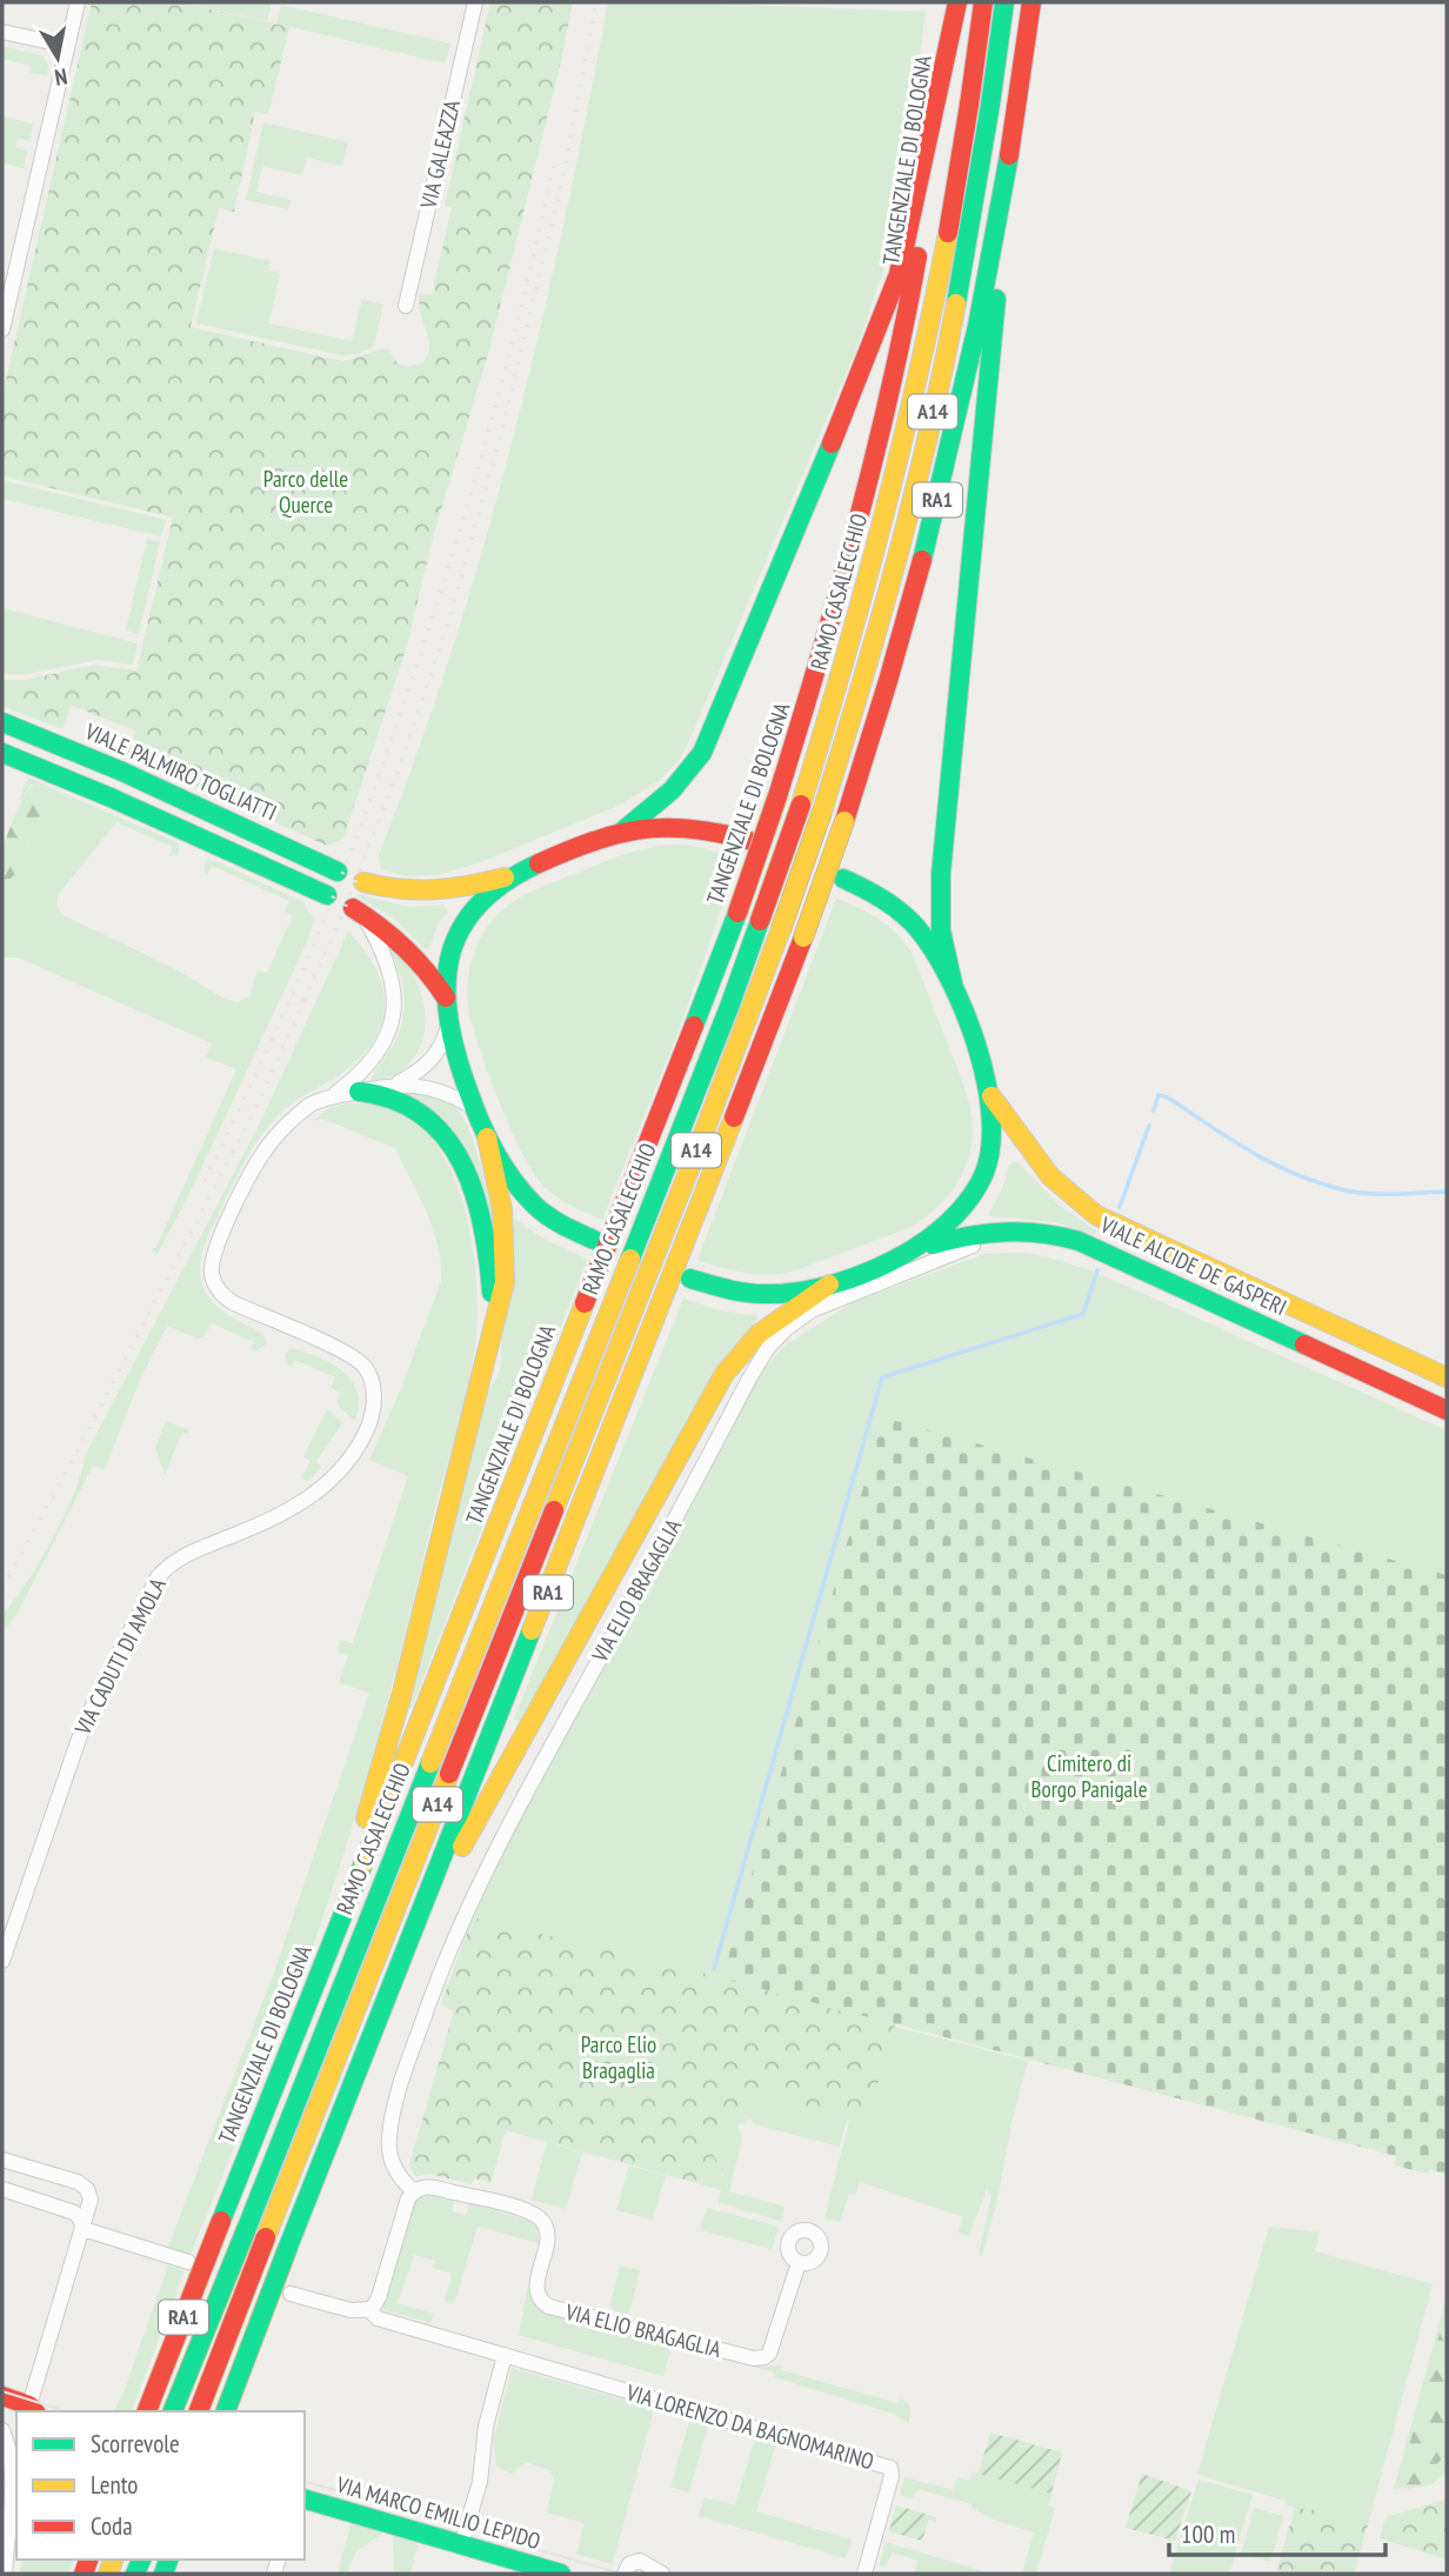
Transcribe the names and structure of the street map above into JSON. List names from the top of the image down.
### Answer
{
  "streets": {
    "main road": [
      "TANGENZIALE DI BOLOGNA",
      "A14",
      "RA1",
      "RAMO CASALECCHIO",
      "VIALE PALMIRO TOGLIATTI",
      "VIALE ALCIDE DE GASPERI",
      "VIA MARCO EMILIO LEPIDO"
    ],
    "street": [
      "VIA GALEAZZA",
      "VIA ELIO BRAGAGLIA",
      "VIA CADUTI DI AMOLA",
      "VIA LORENZO DA BAGNOMARINO"
    ]
  },
  "crossings": [
    ["VIALE ALCIDE DE GASPERI", "VIA ELIO BRAGAGLIA"]
  ],
  "parks": ["Parco delle Querce", "Cimitero di Borgo Panigale", "Parco Elio Bragaglia"],
  "legend": ["Scorrevole", "Lento", "Coda"],
  "scale_bar": "100 m",
  "north": "bottom"
}
